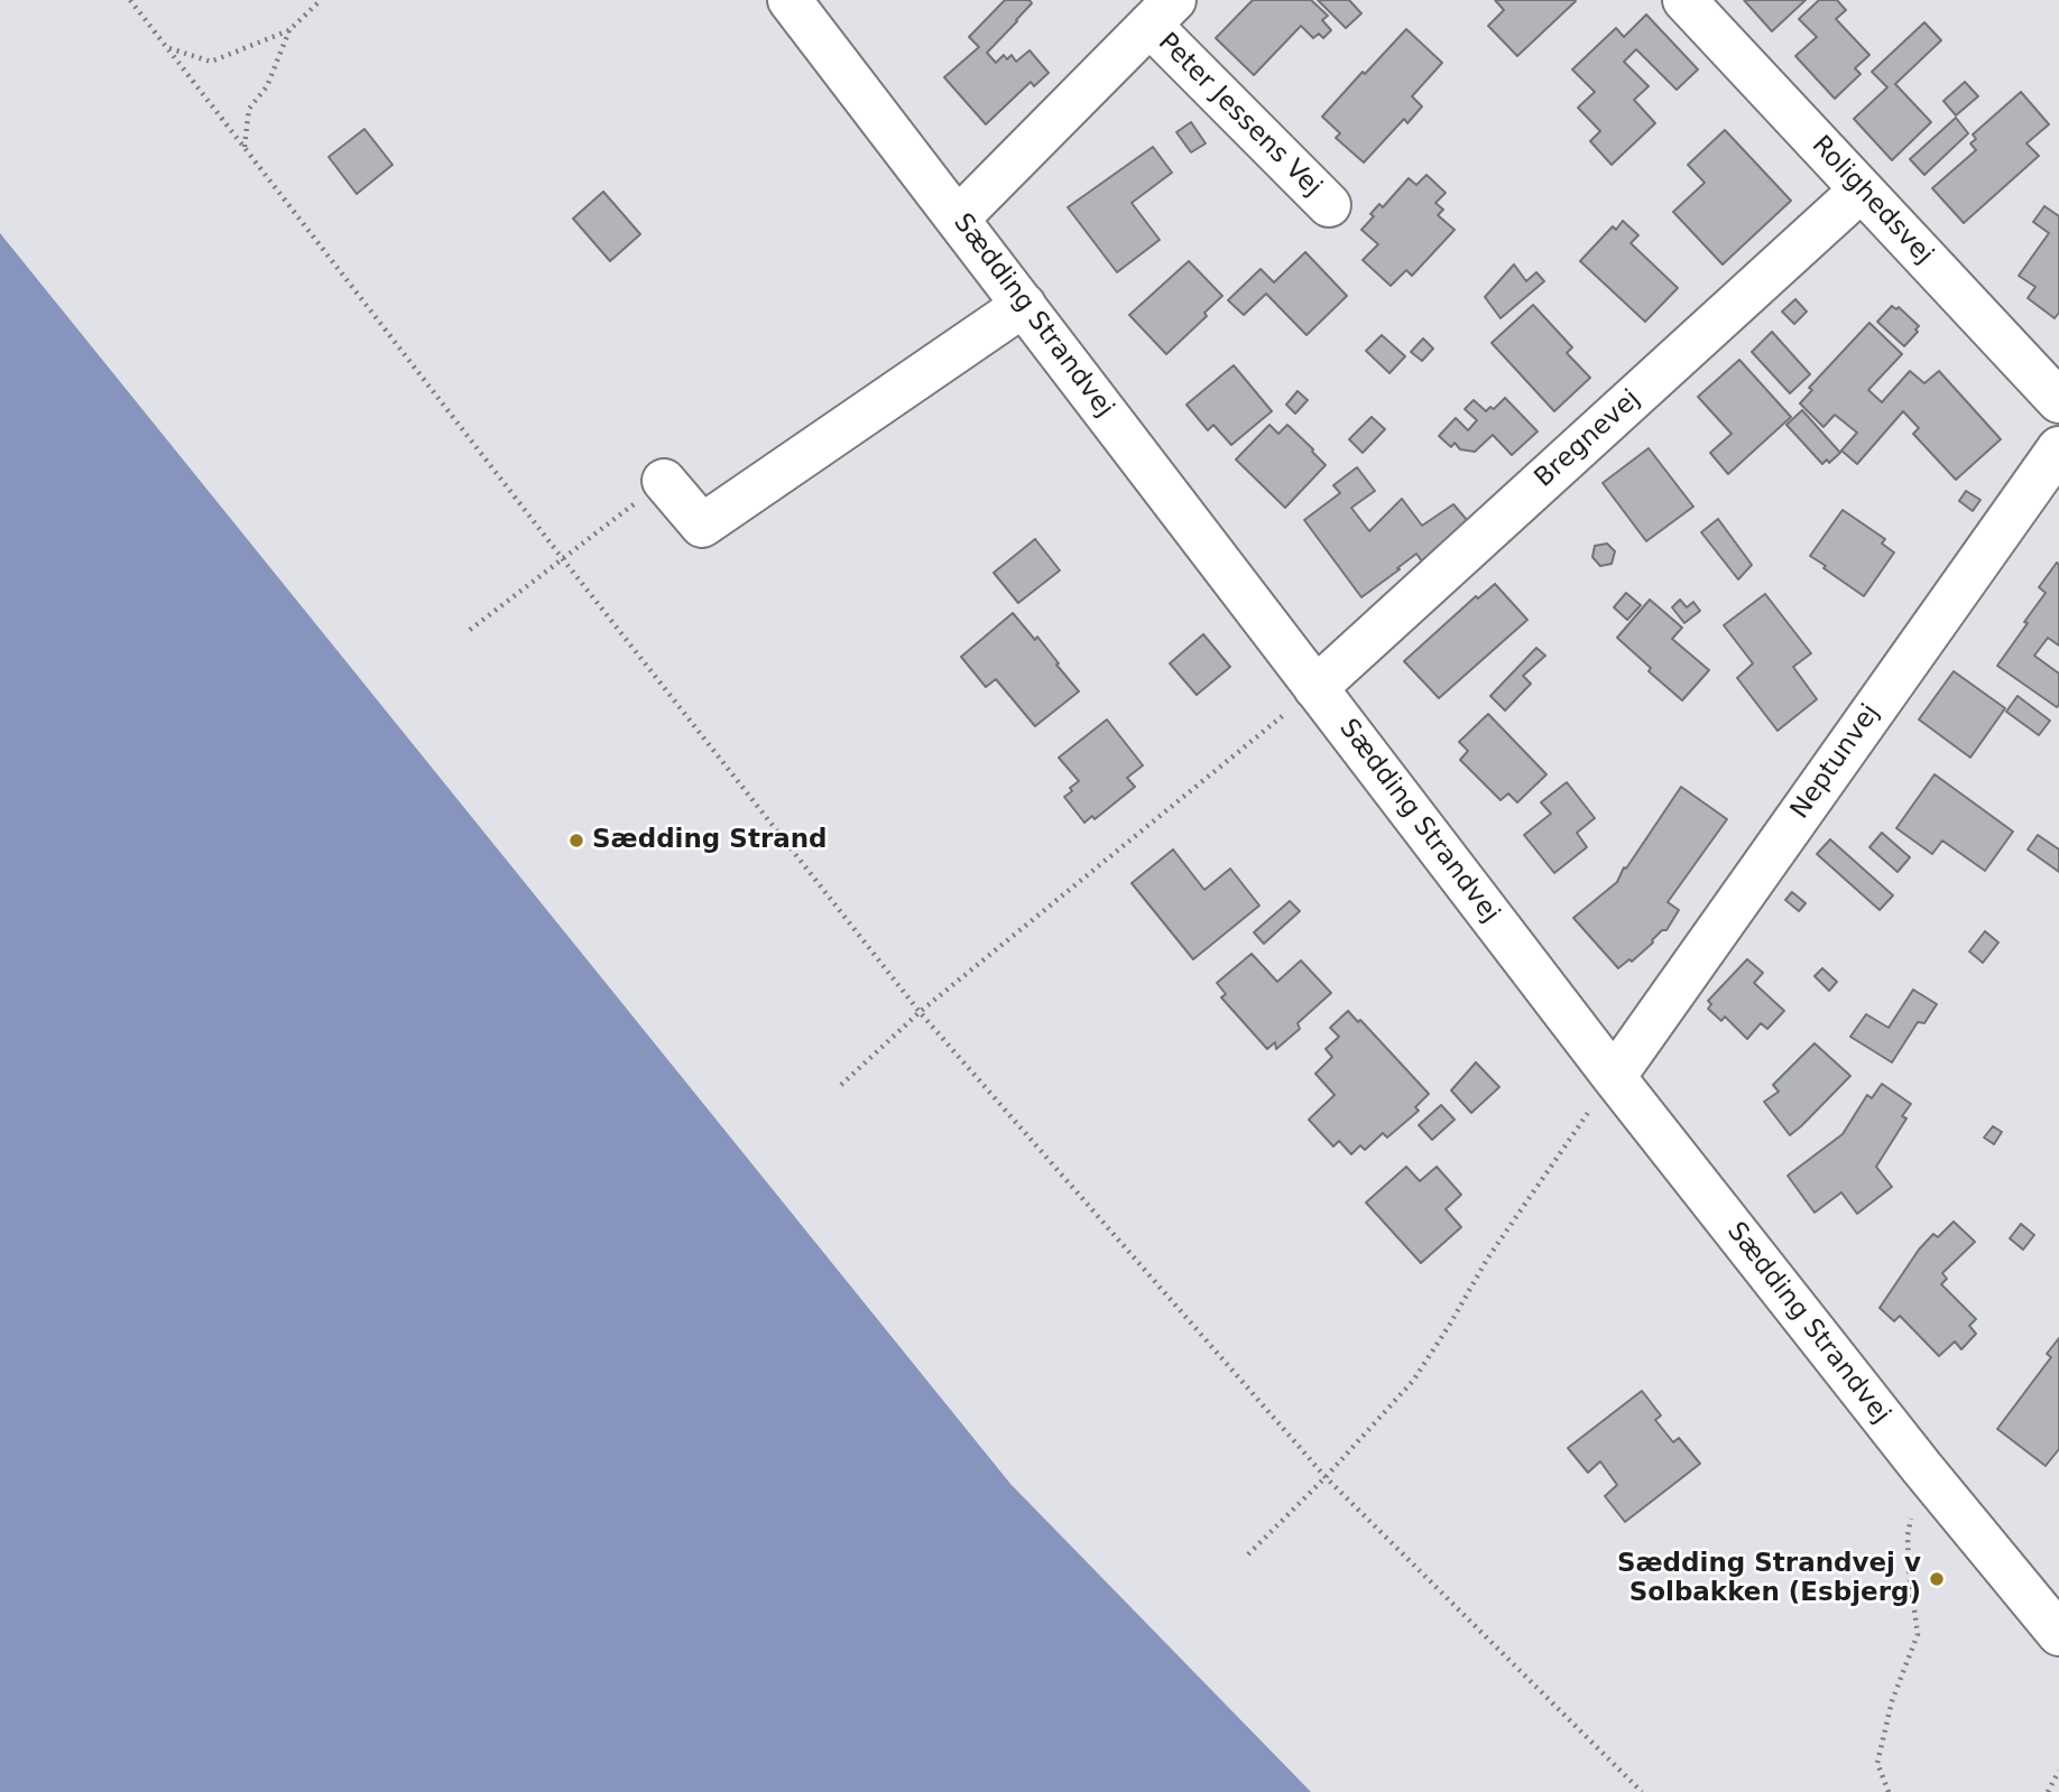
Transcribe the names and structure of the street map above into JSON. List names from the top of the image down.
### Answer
{
  "streets": {
    "street": [
      "Peter Jessens Vej",
      "Rolighedsvej",
      "Sædding Strandvej",
      "Bregnevej",
      "Neptunvej"
    ]
  },
  "crossings": [
    ["Peter Jessens Vej", "Sædding Strandvej"],
    ["Rolighedsvej", "Bregnevej"],
    ["Sædding Strandvej", "Bregnevej"],
    ["Sædding Strandvej", "Neptunvej"]
  ],
  "places": ["Sædding Strand", "Sædding Strandvej v Solbakken (Esbjerg)"]
}
